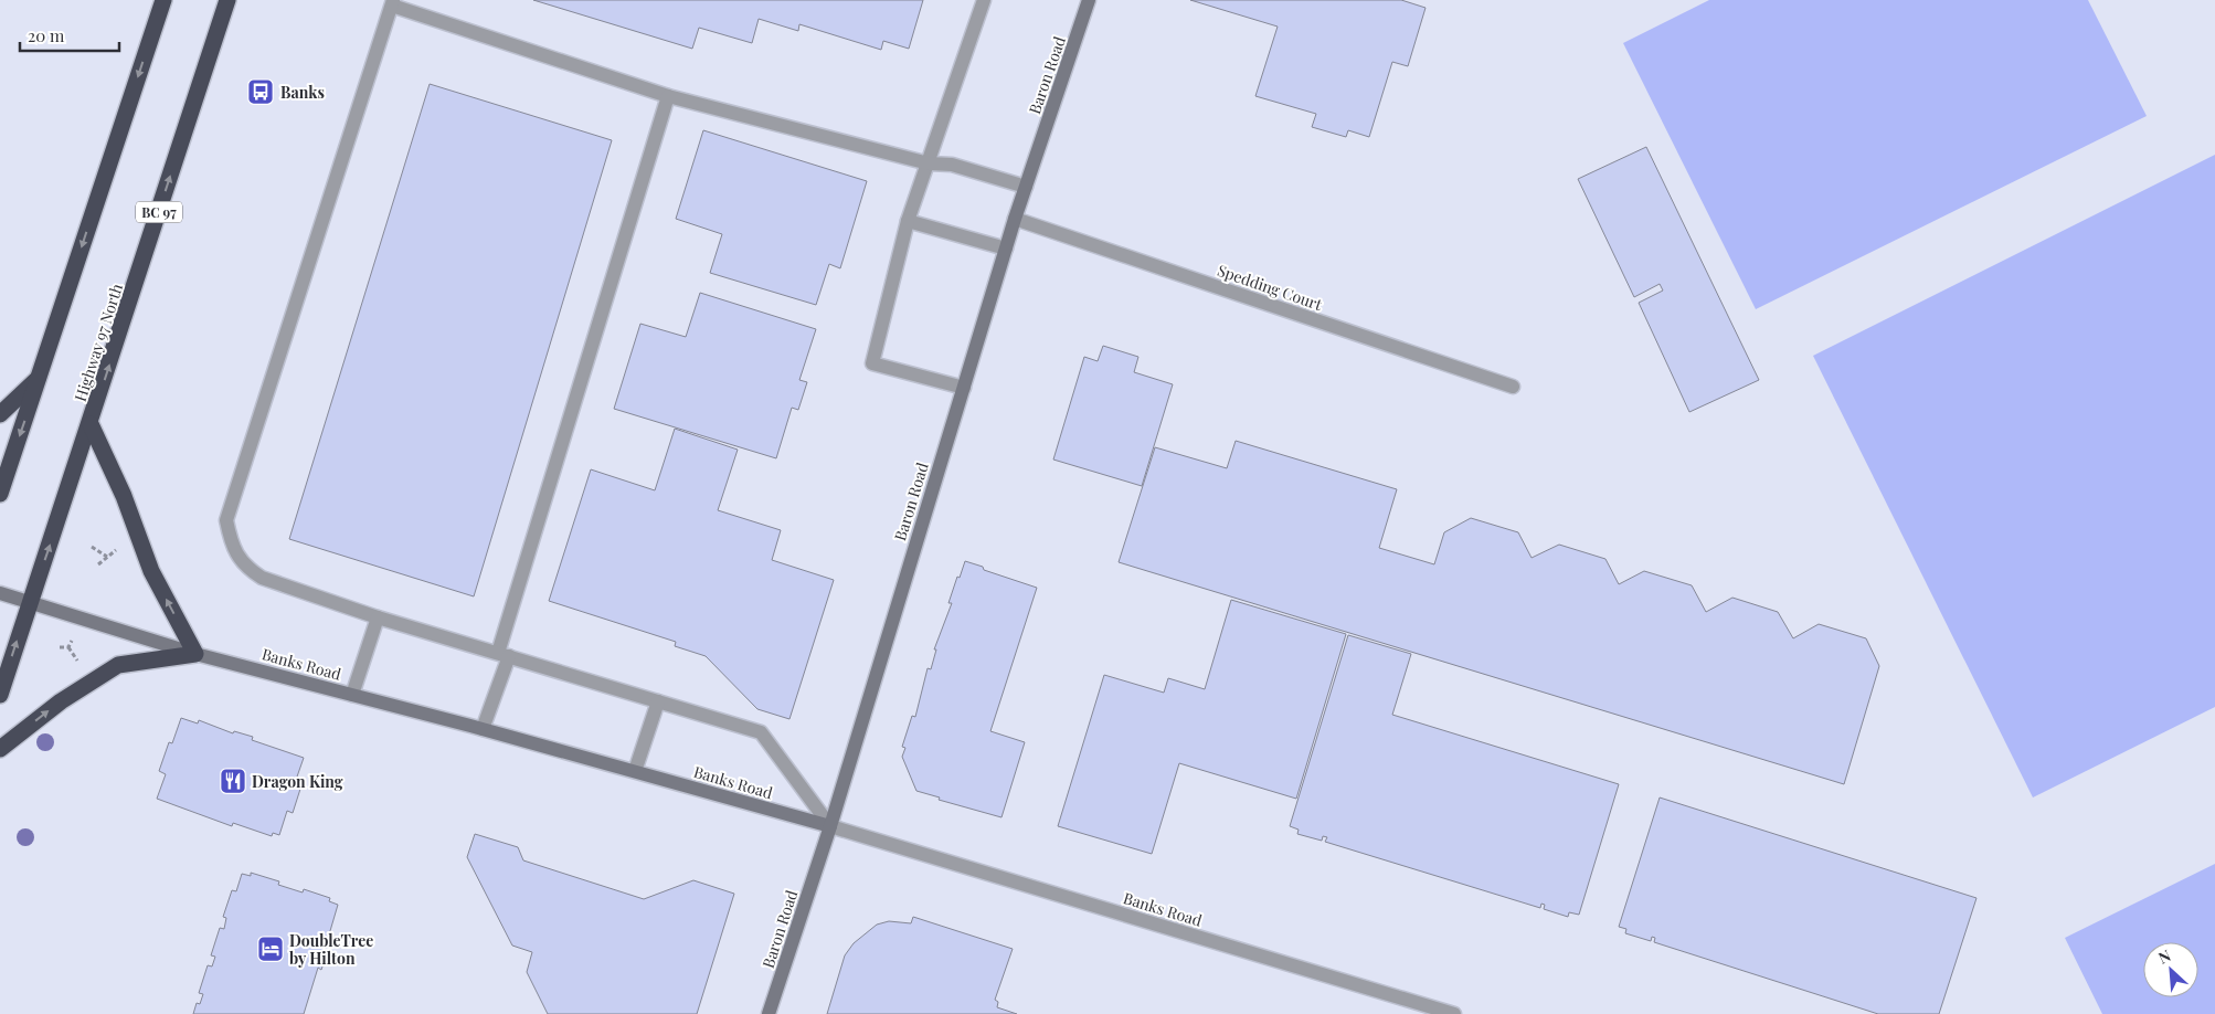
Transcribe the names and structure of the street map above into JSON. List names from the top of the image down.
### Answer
{
  "streets": {
    "highway": ["BC 97", "Highway 97 North"],
    "street": ["Baron Road", "Spedding Court", "Banks Road"]
  },
  "crossings": [
    ["Baron Road", "Spedding Court"],
    ["Baron Road", "Banks Road"],
    ["Highway 97 North", "Banks Road"]
  ],
  "places": {
    "bus stop": ["Banks"],
    "restaurant": ["Dragon King"],
    "hotel": ["DoubleTree by Hilton"]
  },
  "scale_bar": "20 m",
  "north": "top left"
}
